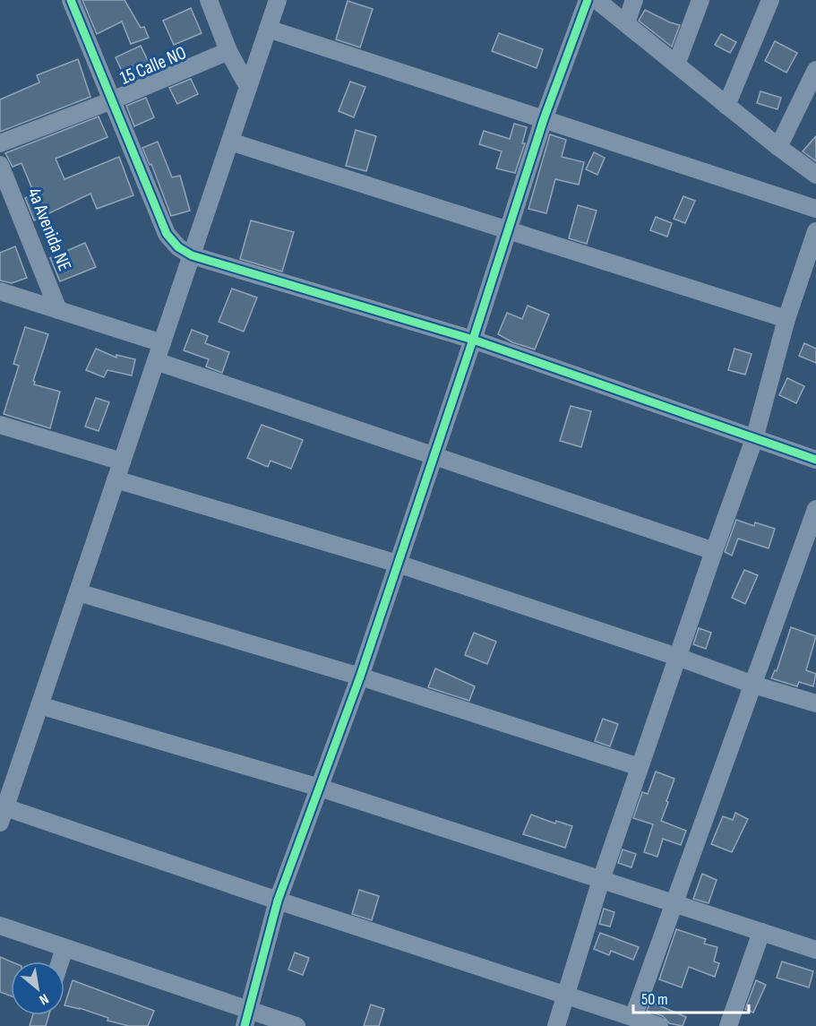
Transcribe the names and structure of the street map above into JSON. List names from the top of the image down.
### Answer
{
  "streets": {
    "street": ["15 Calle NO", "4a Avenida NE"]
  },
  "scale_bar": "50 m",
  "north": "bottom right"
}
